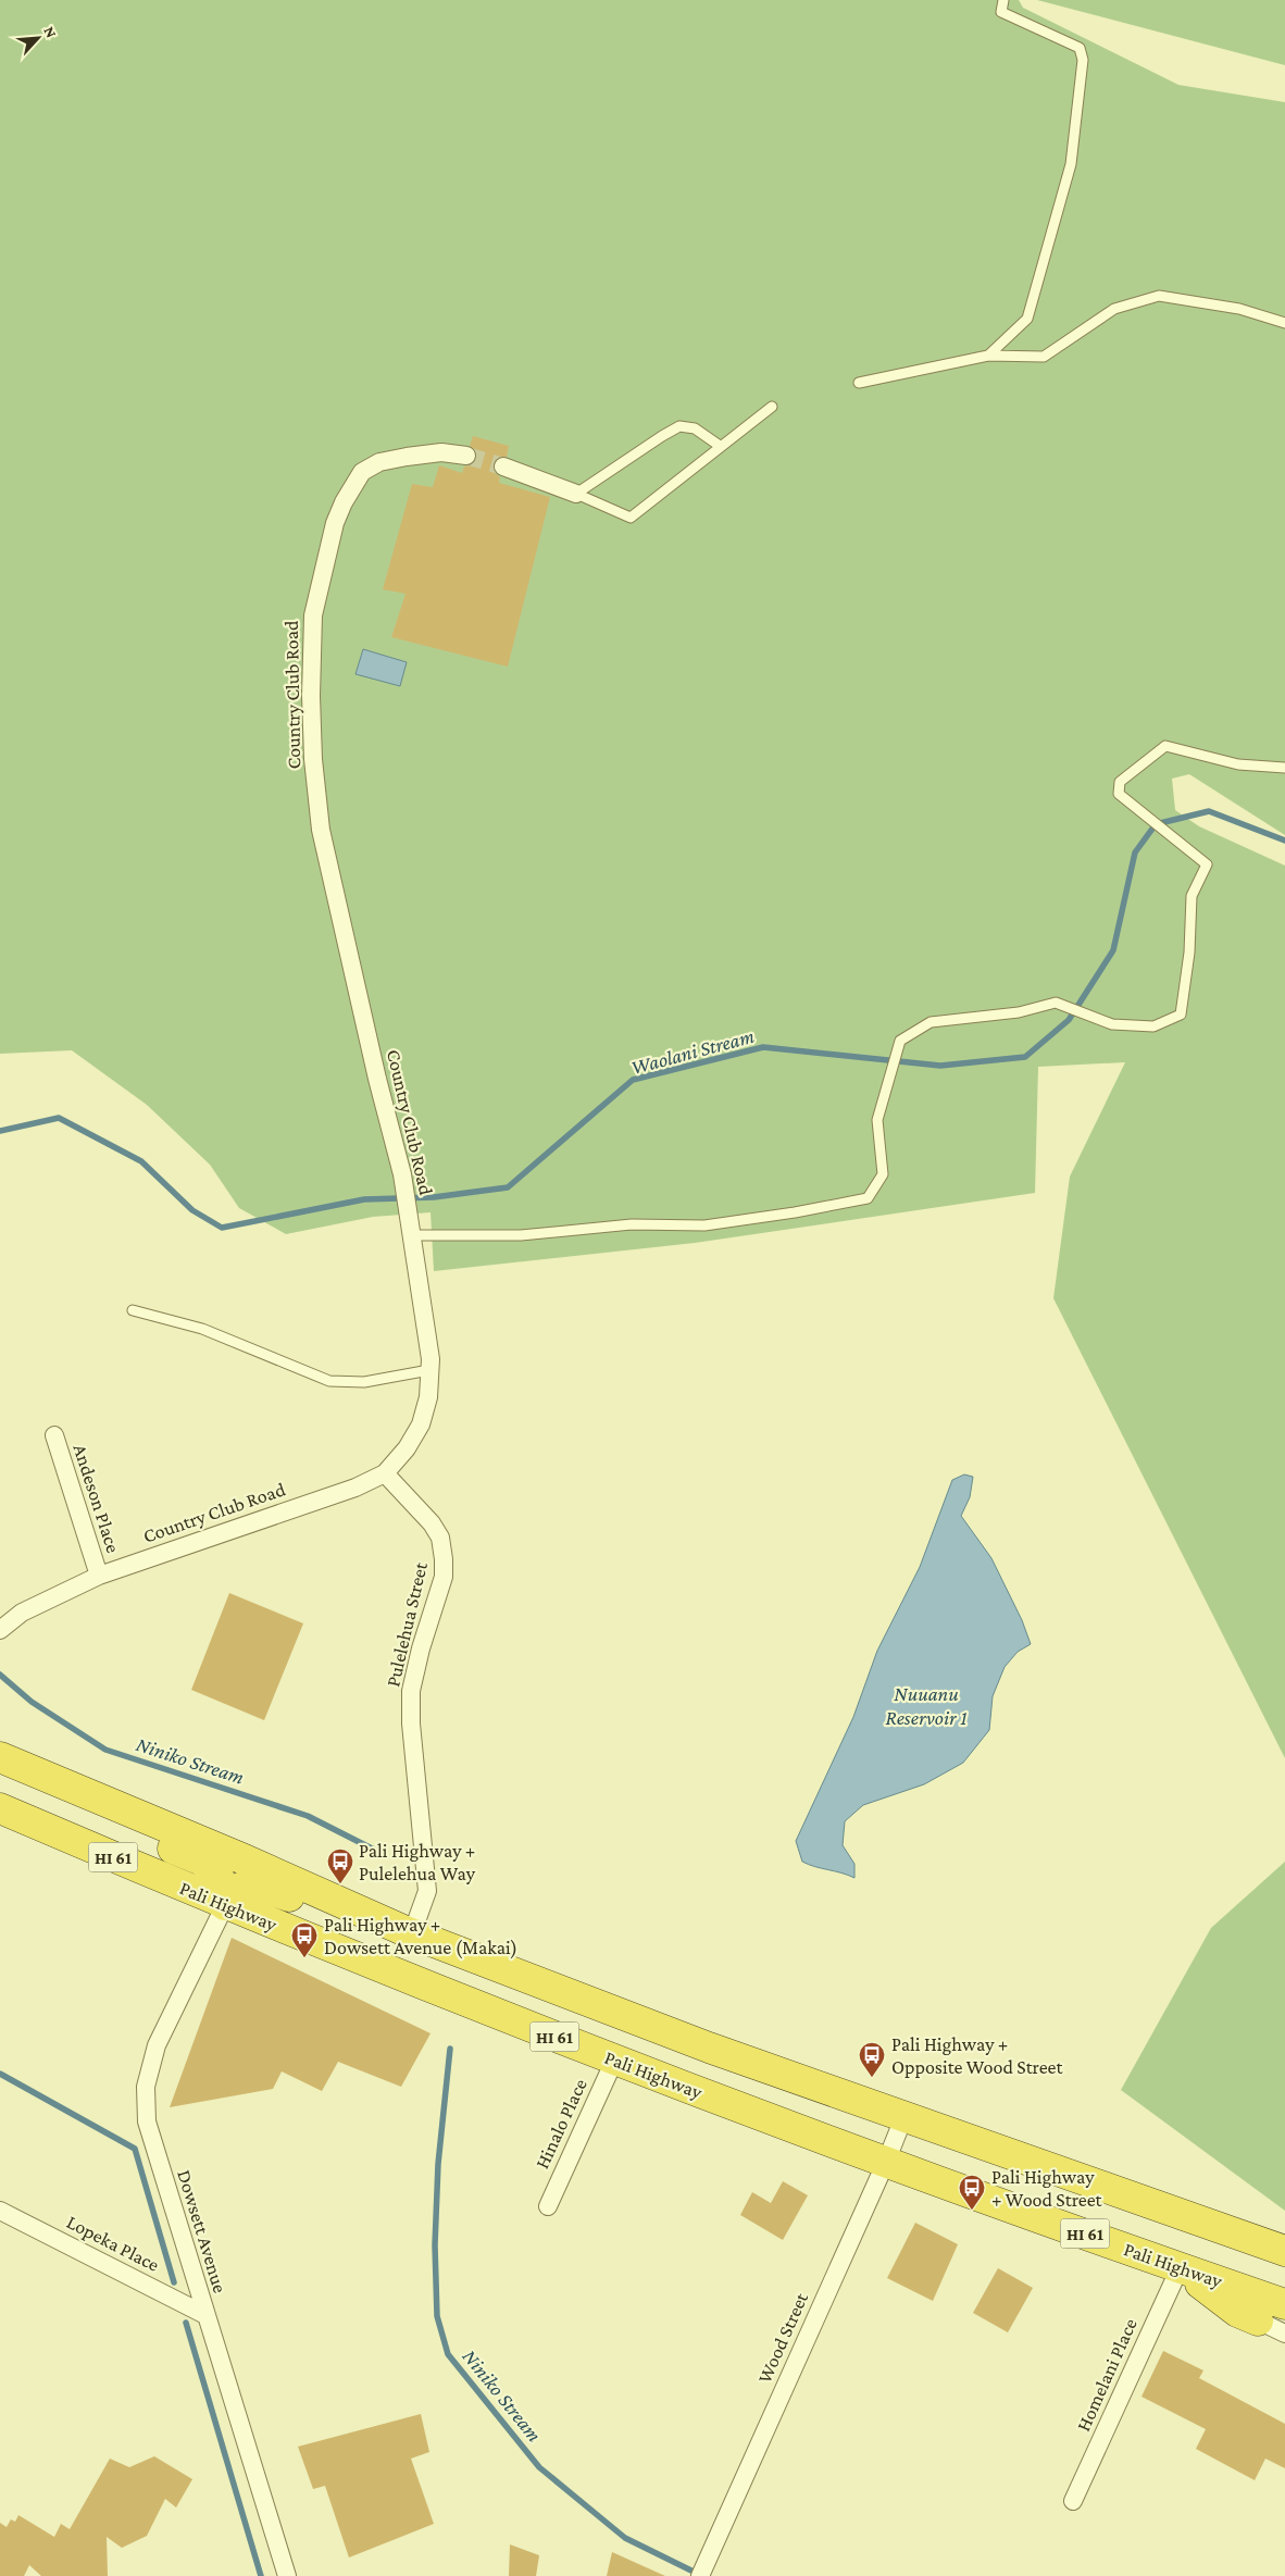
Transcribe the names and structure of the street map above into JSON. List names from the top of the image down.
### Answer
{
  "streets": {
    "highway": ["HI 61", "Pali Highway"],
    "street": [
      "Country Club Road",
      "Andeson Place",
      "Pulelehua Street",
      "Hinalo Place",
      "Dowsett Avenue",
      "Lopeka Place",
      "Wood Street",
      "Homelani Place"
    ]
  },
  "crossings": [
    ["Country Club Road", "Andeson Place"],
    ["Country Club Road", "Pulelehua Street"],
    ["Pulelehua Street", "HI 61"],
    ["HI 61", "Wood Street"],
    ["Pali Highway", "Hinalo Place"],
    ["Pali Highway", "Dowsett Avenue"],
    ["Pali Highway", "Wood Street"],
    ["Pali Highway", "Homelani Place"],
    ["Dowsett Avenue", "Lopeka Place"]
  ],
  "water": ["Waolani Stream", "Nuuanu Reservoir 1", "Niniko Stream"],
  "places": {
    "bus stop": [
      "Pali Highway + Pulelehua Way",
      "Pali Highway + Dowsett Avenue (Makai)",
      "Pali Highway + Opposite Wood Street",
      "Pali Highway + Wood Street"
    ]
  },
  "north": "top right"
}
